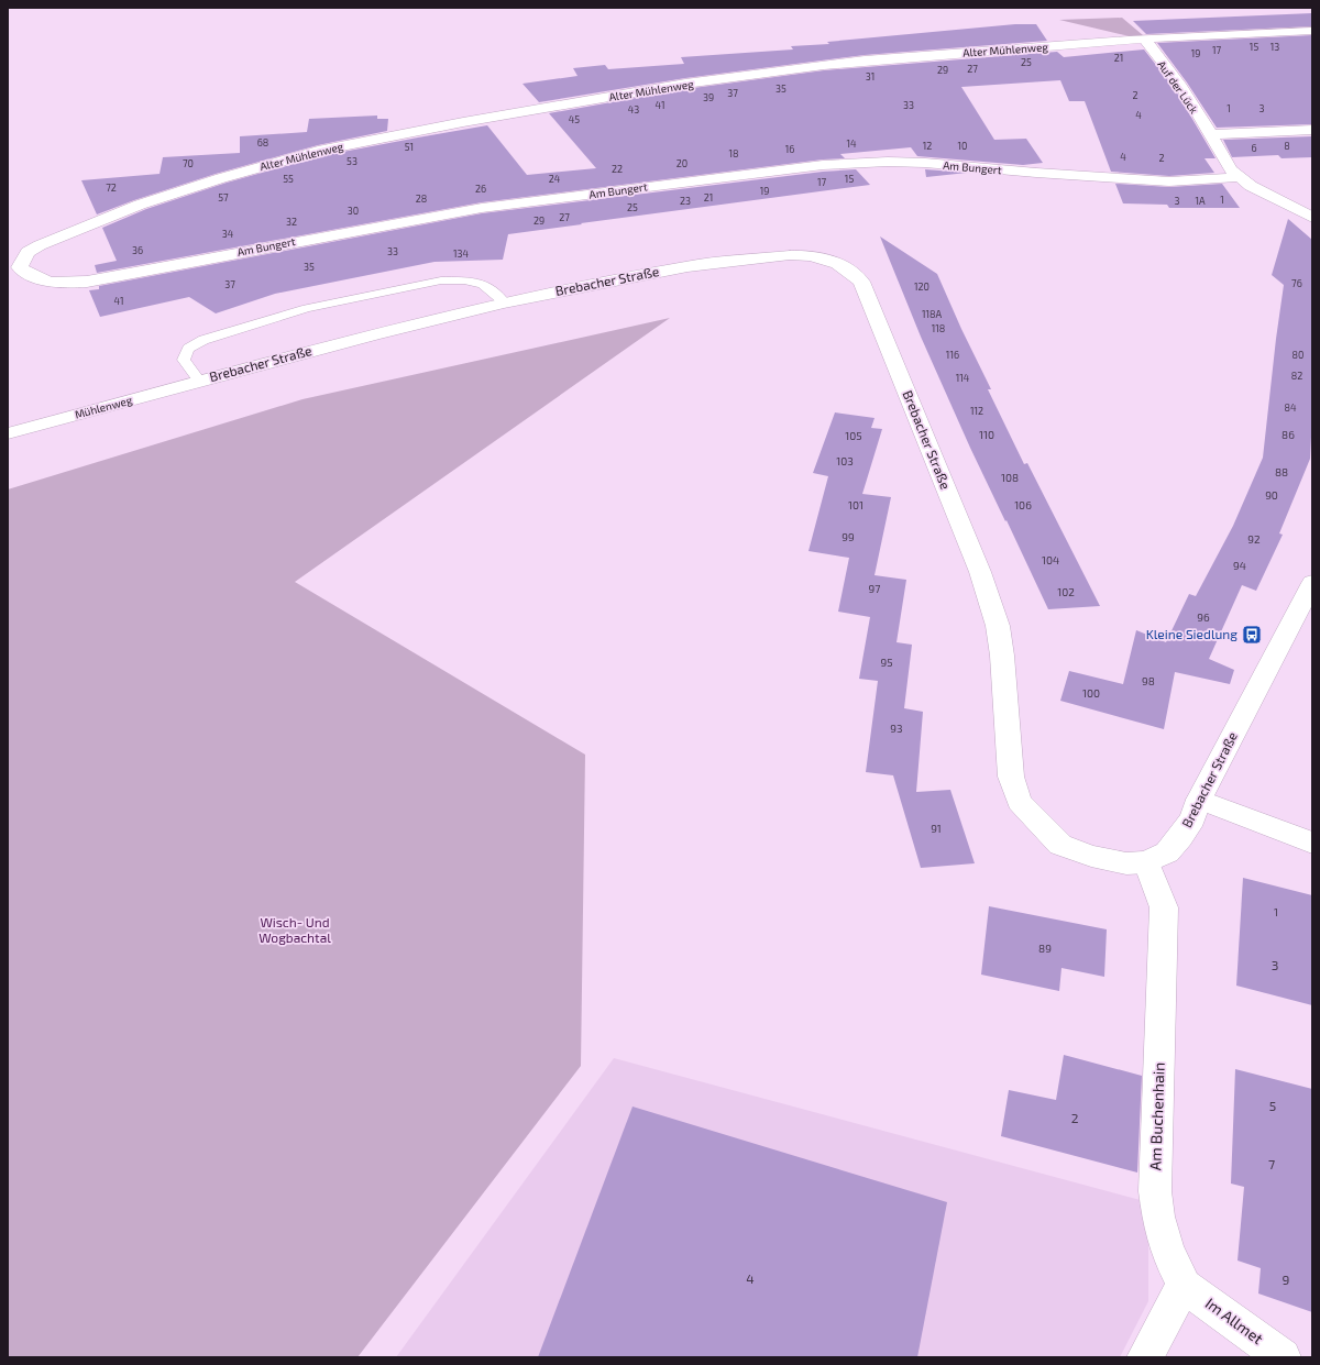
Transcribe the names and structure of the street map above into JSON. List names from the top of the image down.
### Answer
{
  "streets": {
    "street": [
      "Alter Mühlenweg",
      "Auf der Lück",
      "Am Bungert",
      "Brebacher Straße",
      "Mühlenweg",
      "Am Buchenhain",
      "Im Allmet"
    ]
  },
  "crossings": [
    ["Alter Mühlenweg", "Auf der Lück"],
    ["Alter Mühlenweg", "Am Bungert"],
    ["Auf der Lück", "Am Bungert"],
    ["Brebacher Straße", "Mühlenweg"],
    ["Brebacher Straße", "Am Buchenhain"],
    ["Am Buchenhain", "Im Allmet"]
  ],
  "parks": ["Wisch- Und Wogbachtal"],
  "places": {
    "bus stop": ["Kleine Siedlung"]
  },
  "house_numbers": [
    "15",
    "13",
    "17",
    "19",
    "21",
    "25",
    "27",
    "29",
    "31",
    "35",
    "37",
    "2",
    "39",
    "41",
    "33",
    "1",
    "3",
    "43",
    "4",
    "45",
    "68",
    "14",
    "12",
    "10",
    "8",
    "51",
    "6",
    "16",
    "18",
    "4",
    "2",
    "53",
    "70",
    "20",
    "22",
    "55",
    "24",
    "15",
    "17",
    "72",
    "26",
    "19",
    "57",
    "21",
    "28",
    "1",
    "23",
    "3",
    "1A",
    "25",
    "30",
    "27",
    "29",
    "32",
    "34",
    "36",
    "33",
    "134",
    "35",
    "76",
    "37",
    "120",
    "41",
    "118A",
    "118",
    "116",
    "80",
    "82",
    "114",
    "84",
    "112",
    "110",
    "86",
    "105",
    "103",
    "88",
    "108",
    "90",
    "101",
    "106",
    "99",
    "92",
    "104",
    "94",
    "97",
    "102",
    "96",
    "95",
    "98",
    "100",
    "93",
    "91",
    "1",
    "89",
    "3",
    "5",
    "2",
    "7",
    "4",
    "9"
  ]
}
